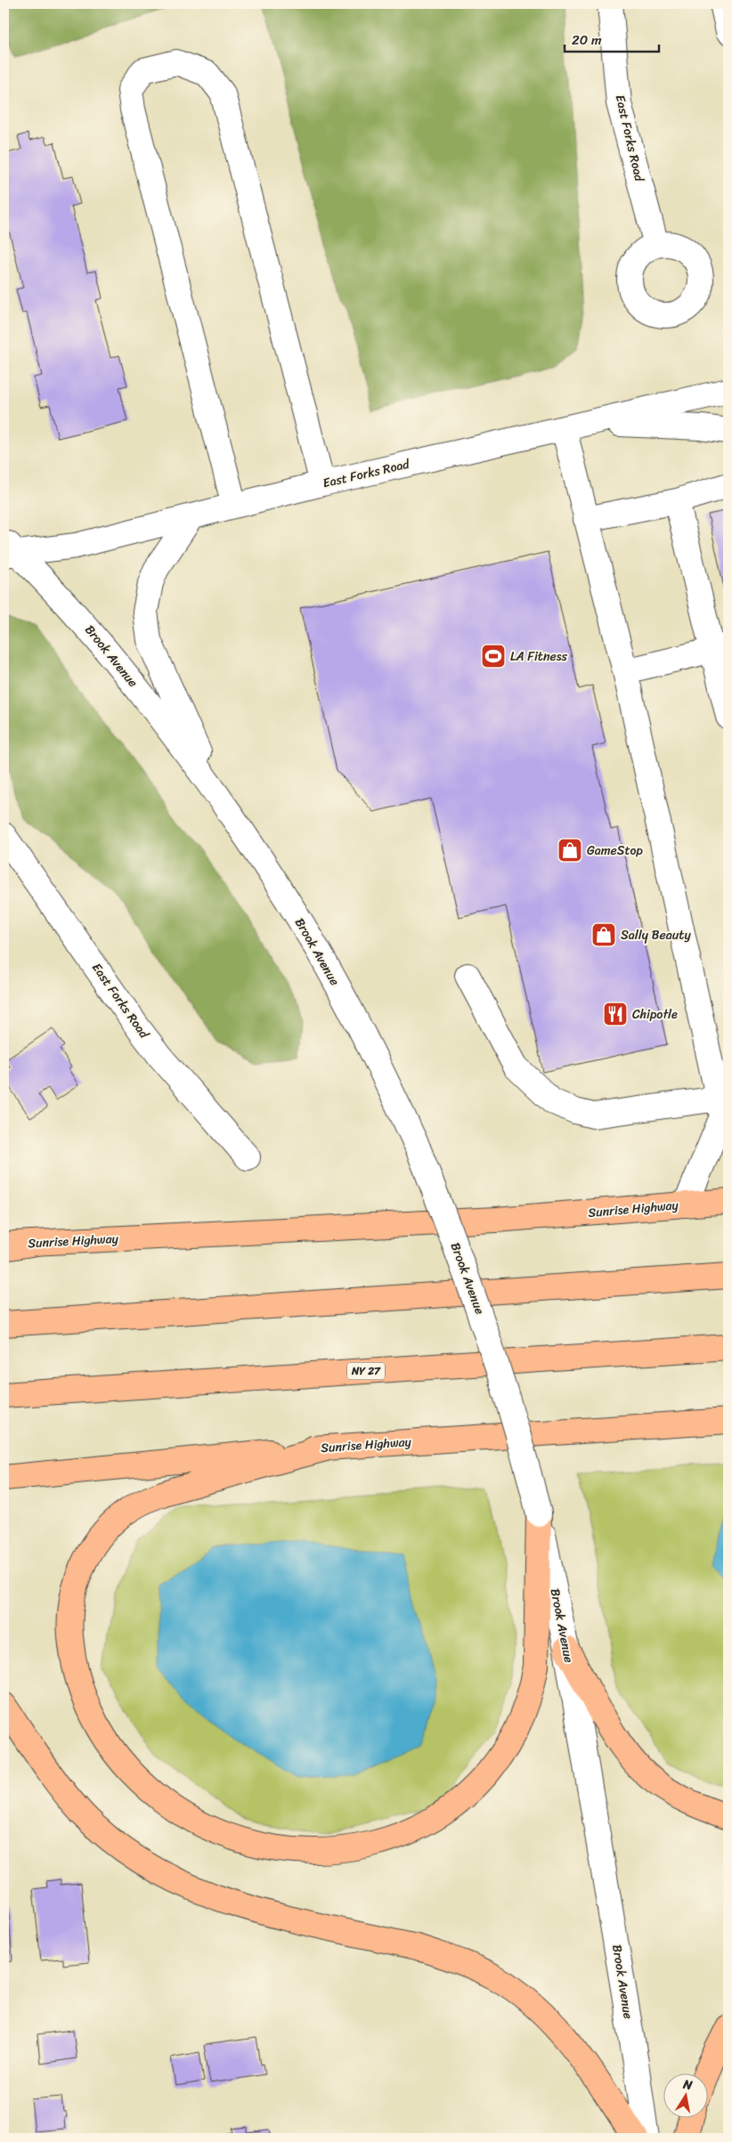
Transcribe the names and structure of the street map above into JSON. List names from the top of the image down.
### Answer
{
  "streets": {
    "main road": ["Sunrise Highway", "NY 27"],
    "street": ["East Forks Road", "Brook Avenue"]
  },
  "crossings": [
    ["East Forks Road", "Brook Avenue"]
  ],
  "places": {
    "sports": ["LA Fitness"],
    "shop": ["GameStop", "Sally Beauty"],
    "restaurant": ["Chipotle"]
  },
  "scale_bar": "20 m",
  "north": "top"
}
